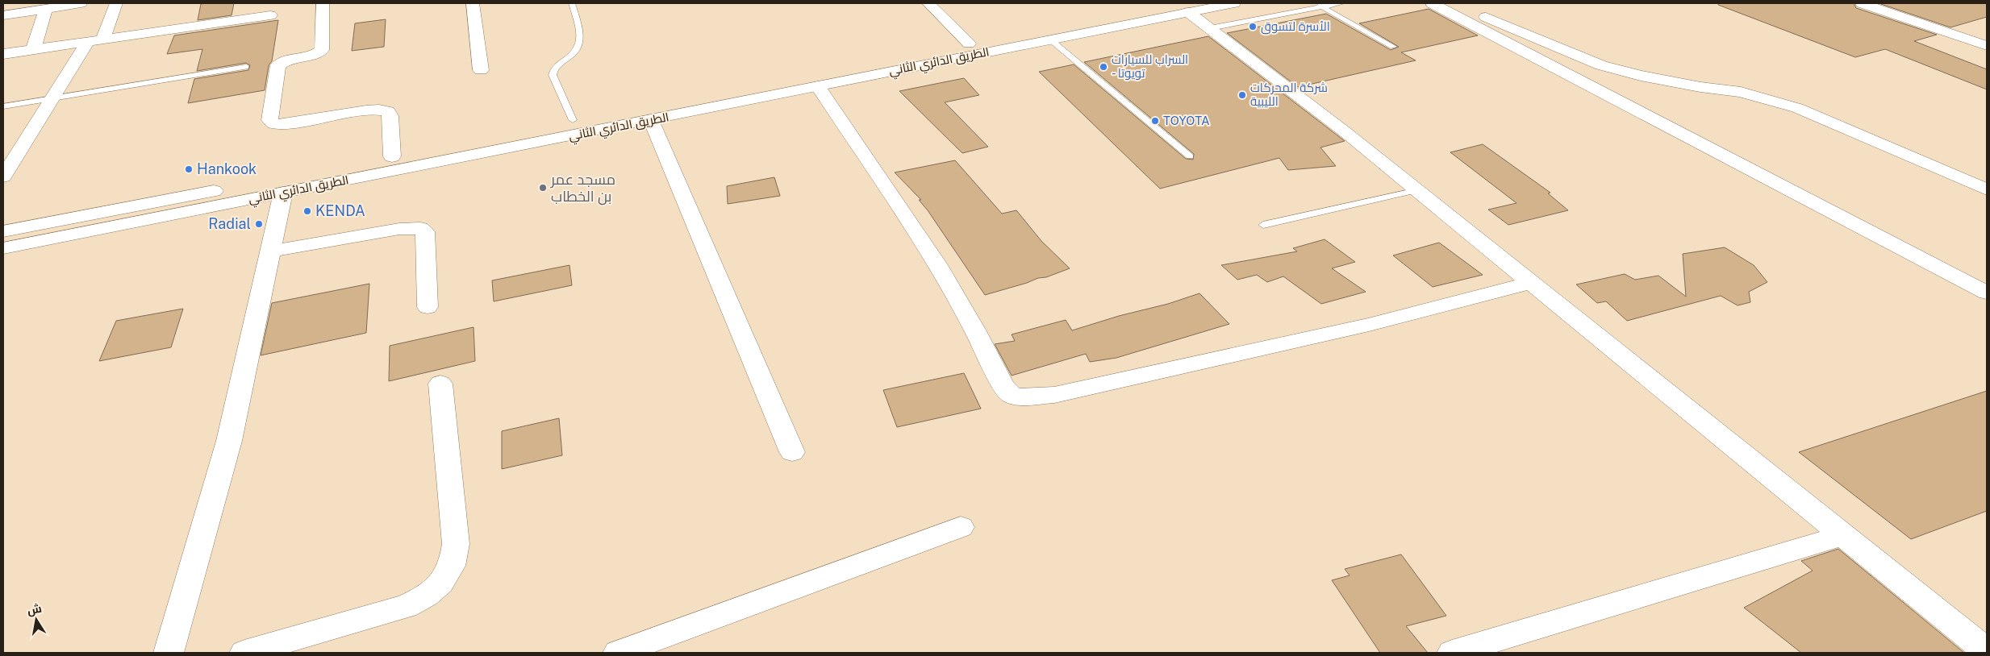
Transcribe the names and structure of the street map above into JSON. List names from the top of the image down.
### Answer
{
  "streets": {
    "main road": ["الطريق الدائري الثاني"]
  },
  "places": [
    "الأسرة لتسوق",
    "السراب للسيارات - تويوتا",
    "شركة المحركات الليبية",
    "TOYOTA",
    "Hankook",
    "مسجد عمر بن الخطاب",
    "KENDA",
    "Radial"
  ],
  "north": "top"
}
